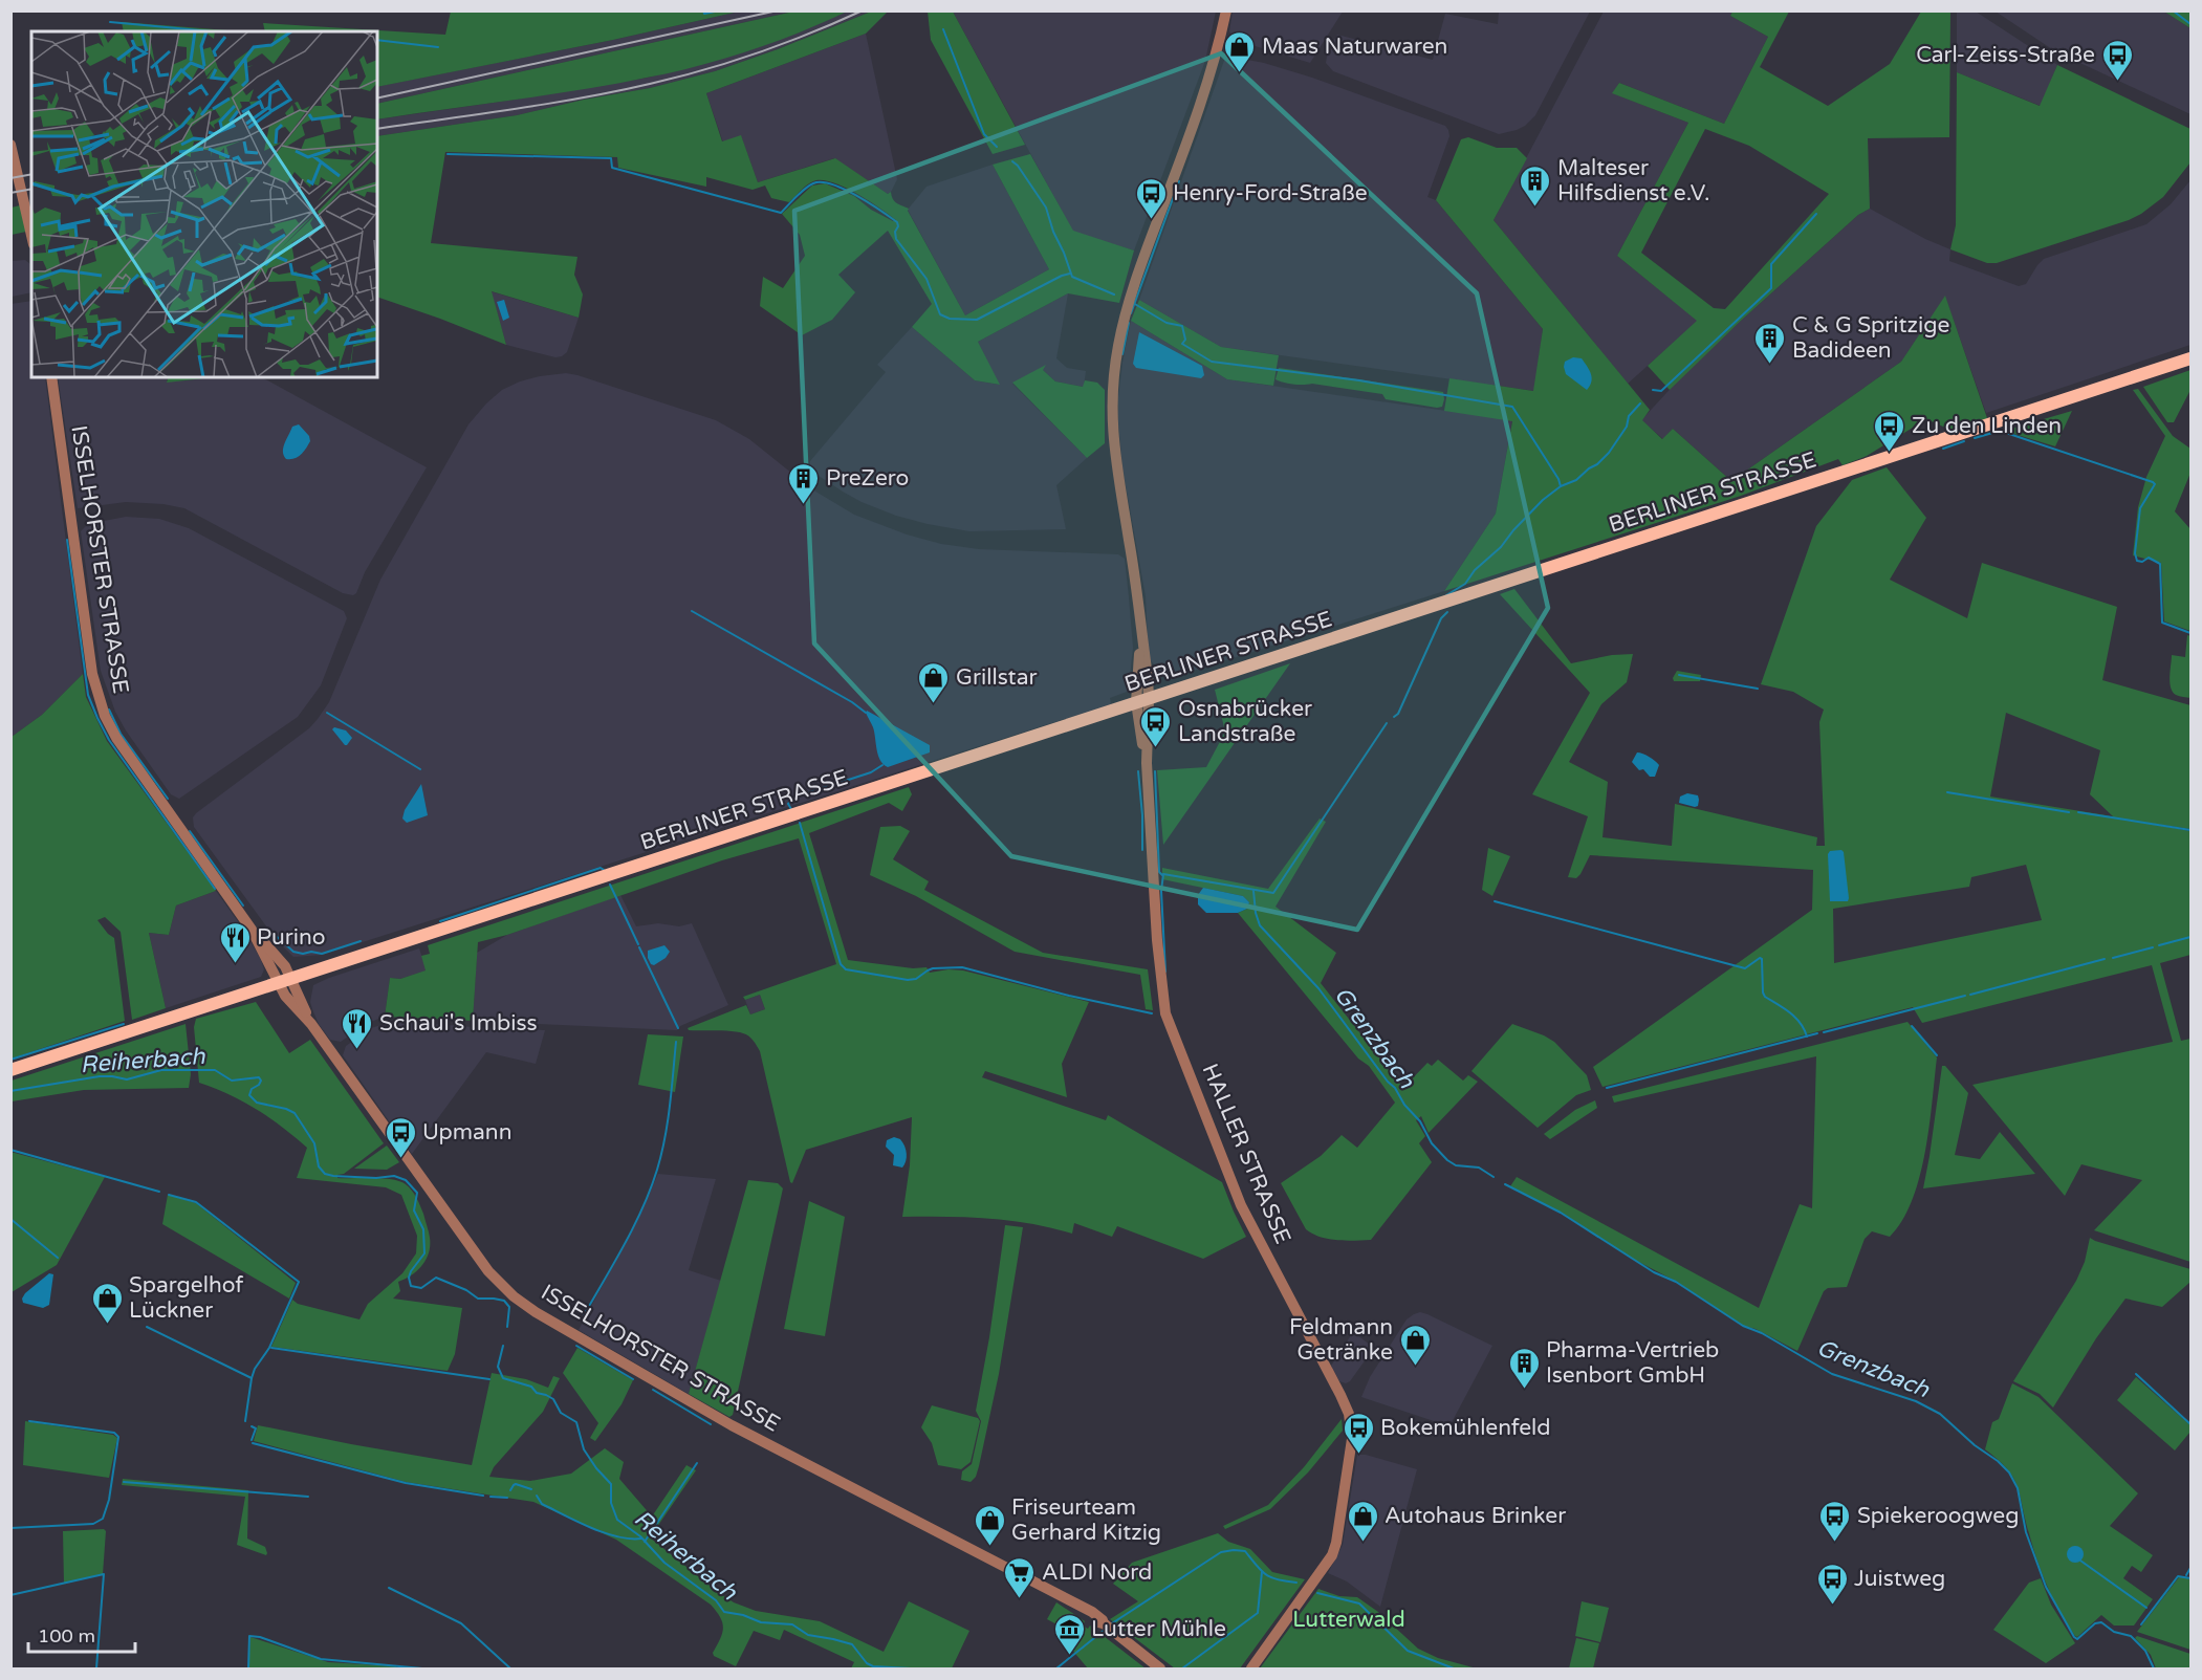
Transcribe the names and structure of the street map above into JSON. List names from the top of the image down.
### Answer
{
  "streets": {
    "main road": ["BERLINER STRASSE"],
    "street": ["ISSELHORSTER STRASSE", "HALLER STRASSE"]
  },
  "crossings": [
    ["BERLINER STRASSE", "ISSELHORSTER STRASSE"],
    ["BERLINER STRASSE", "HALLER STRASSE"]
  ],
  "water": ["Grenzbach", "Reiherbach"],
  "parks": ["Lutterwald"],
  "places": {
    "shop": [
      "Maas Naturwaren",
      "Grillstar",
      "Spargelhof Lückner",
      "Feldmann Getränke",
      "Autohaus Brinker",
      "Friseurteam Gerhard Kitzig"
    ],
    "bus stop": [
      "Carl-Zeiss-Straße",
      "Henry-Ford-Straße",
      "Zu den Linden",
      "Osnabrücker Landstraße",
      "Upmann",
      "Bokemühlenfeld",
      "Spiekeroogweg",
      "Juistweg"
    ],
    "building": [
      "Malteser Hilfsdienst e.V.",
      "C & G Spritzige Badideen",
      "PreZero",
      "Pharma-Vertrieb Isenbort GmbH"
    ],
    "restaurant": ["Purino", "Schaui's Imbiss"],
    "supermarket": ["ALDI Nord"],
    "museum": ["Lutter Mühle"]
  },
  "scale_bar": "100 m"
}
